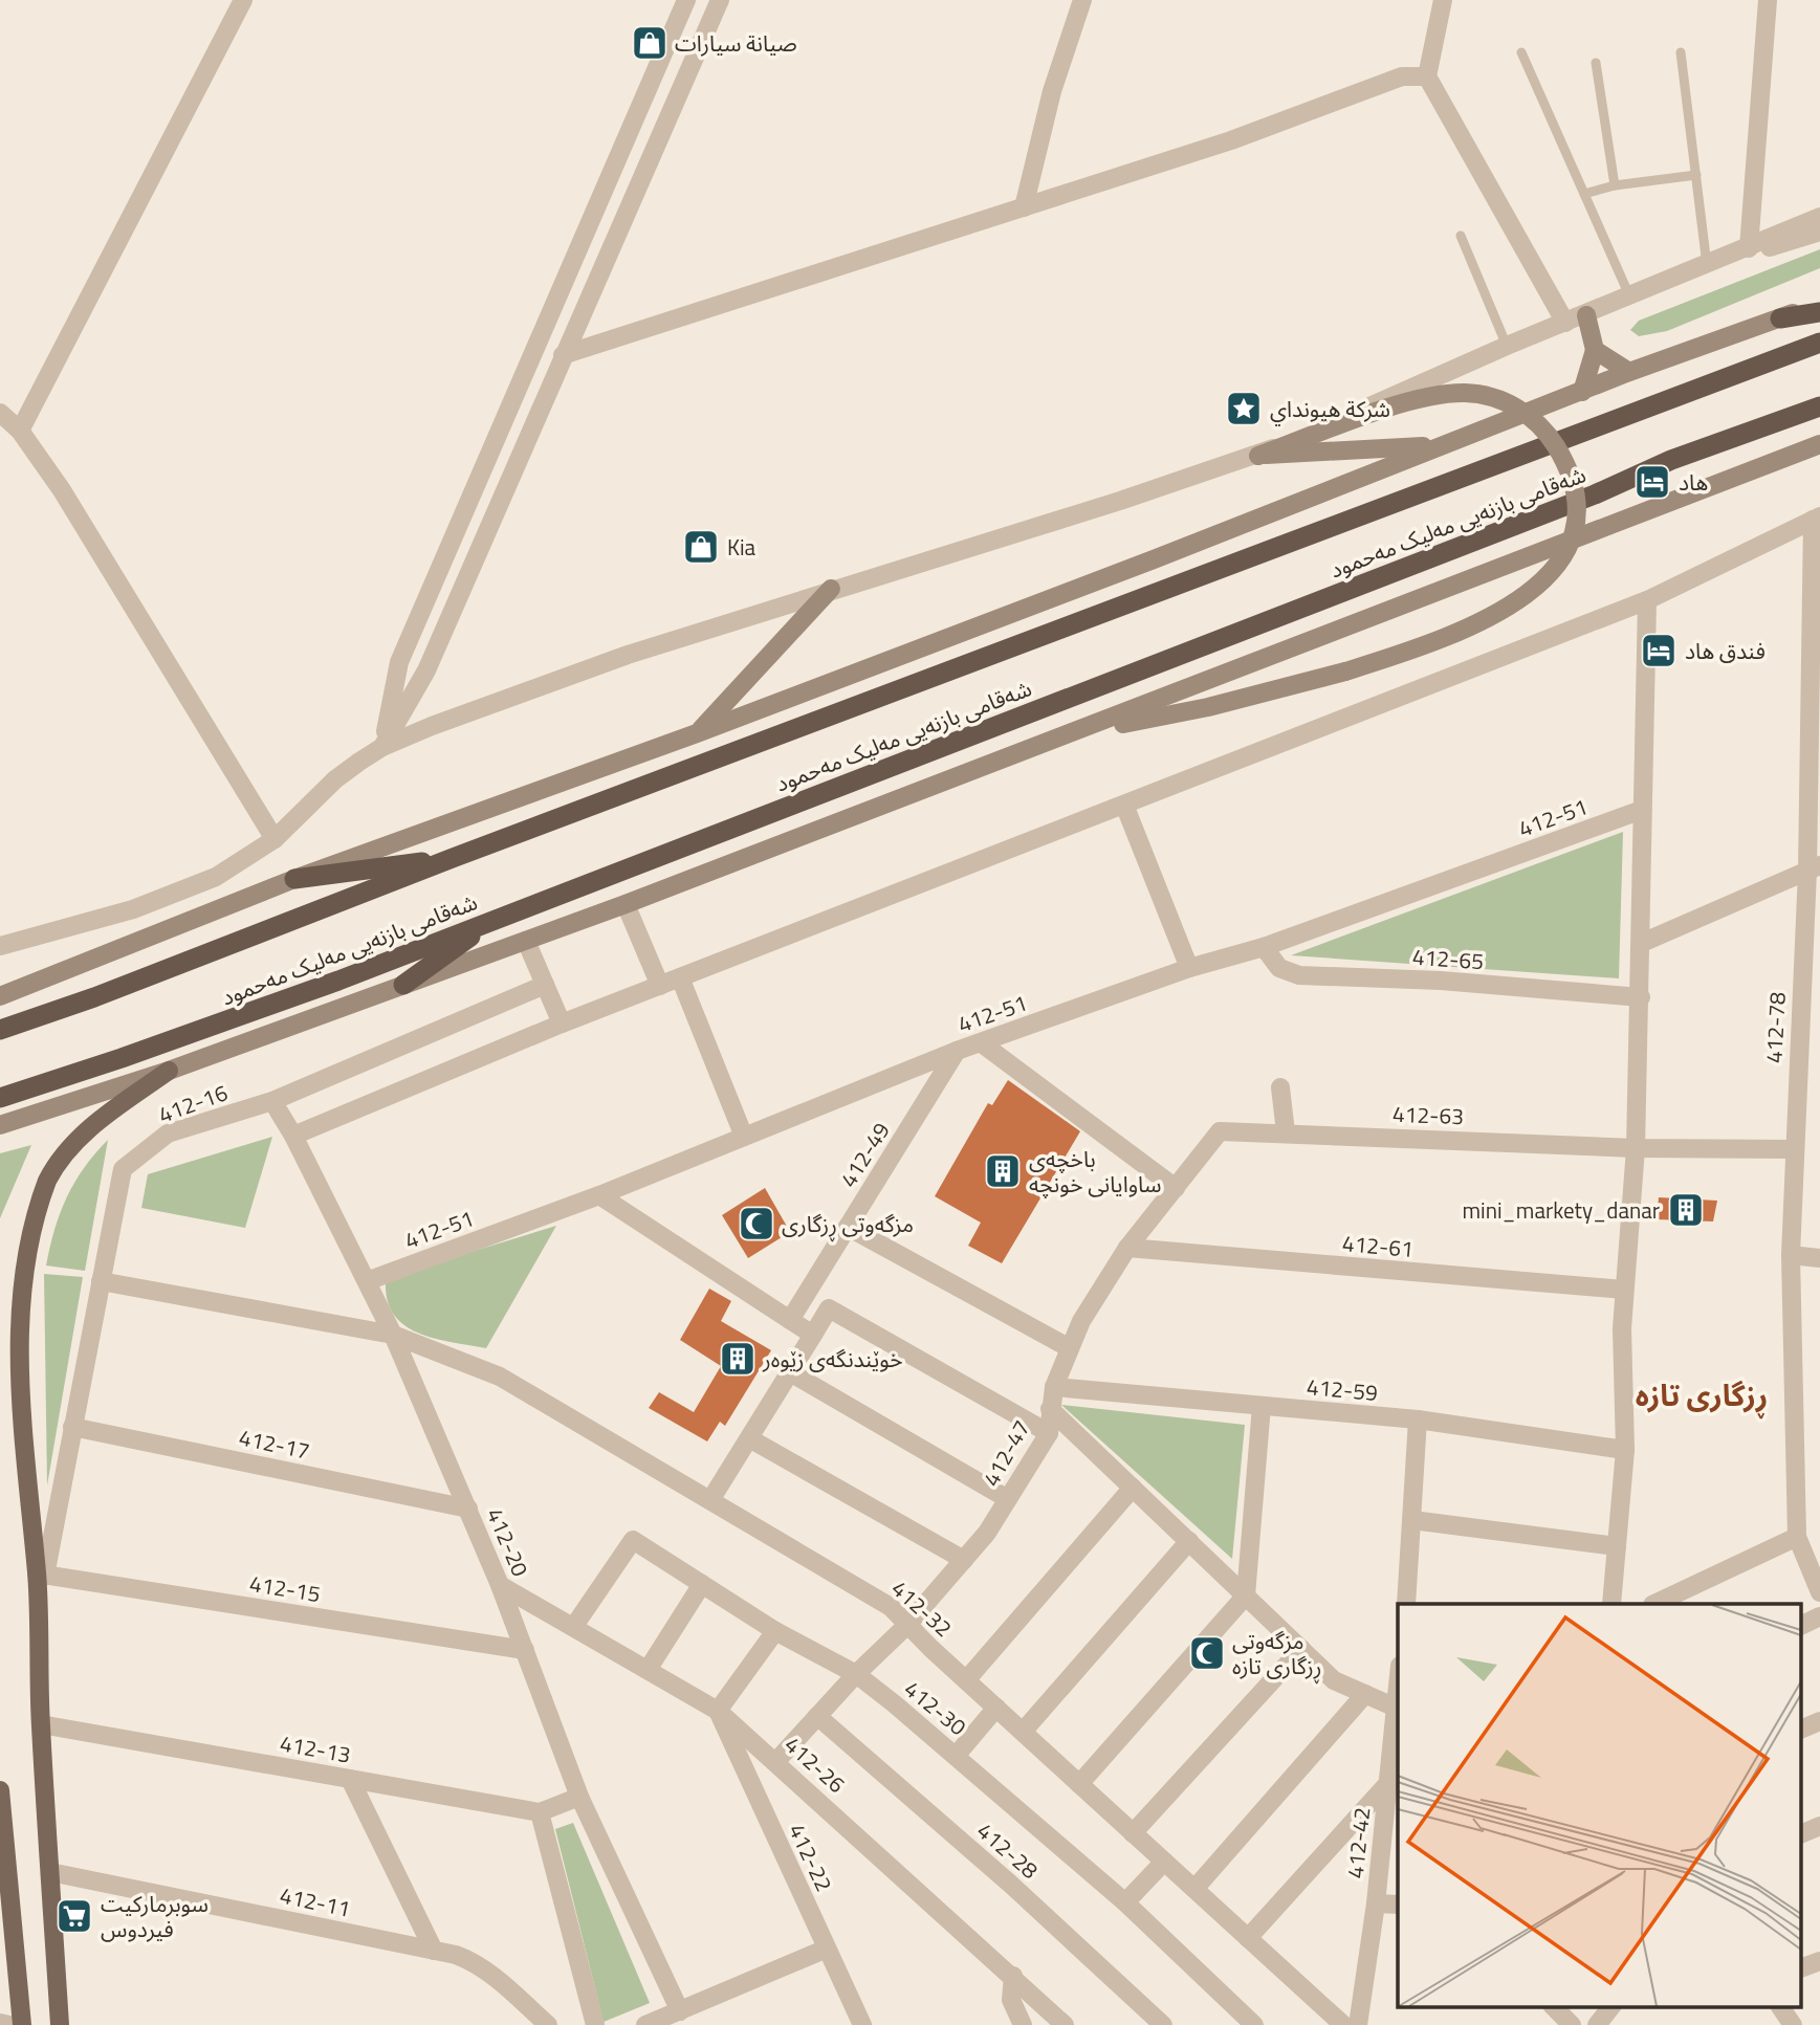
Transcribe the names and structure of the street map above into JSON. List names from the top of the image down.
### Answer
{
  "streets": {
    "highway": ["شەقامی بازنەیی مەلیک مەحمود"],
    "street": [
      "412-51",
      "412-65",
      "412-78",
      "412-16",
      "412-63",
      "412-49",
      "412-61",
      "412-59",
      "412-17",
      "412-47",
      "412-20",
      "412-15",
      "412-32",
      "412-30",
      "412-13",
      "412-26",
      "412-42",
      "412-28",
      "412-22",
      "412-11"
    ]
  },
  "crossings": [
    ["412-51", "412-65"],
    ["412-51", "412-49"],
    ["412-51", "412-20"],
    ["412-78", "412-63"],
    ["412-16", "412-17"],
    ["412-16", "412-20"],
    ["412-16", "412-15"],
    ["412-16", "412-32"],
    ["412-63", "412-47"],
    ["412-61", "412-47"],
    ["412-59", "412-47"],
    ["412-17", "412-20"],
    ["412-47", "412-32"],
    ["412-47", "412-30"],
    ["412-47", "412-26"],
    ["412-47", "412-28"],
    ["412-20", "412-15"],
    ["412-20", "412-32"],
    ["412-20", "412-26"],
    ["412-30", "412-26"],
    ["412-26", "412-22"]
  ],
  "districts": ["ڕزگاری تازە"],
  "places": {
    "shop": ["صيانة سيارات", "Kia"],
    "place": ["شركة هيونداي"],
    "hotel": ["هاد", "فندق هاد"],
    "building": ["باخچەی ساوایانی خونچە", "mini_markety_danar", "خوێندنگەی زێوەر"],
    "mosque": ["مزگەوتی ڕزگاری", "مزگەوتی ڕزگاری تازە"],
    "supermarket": ["سوبرمارکیت فیردوس"]
  }
}
